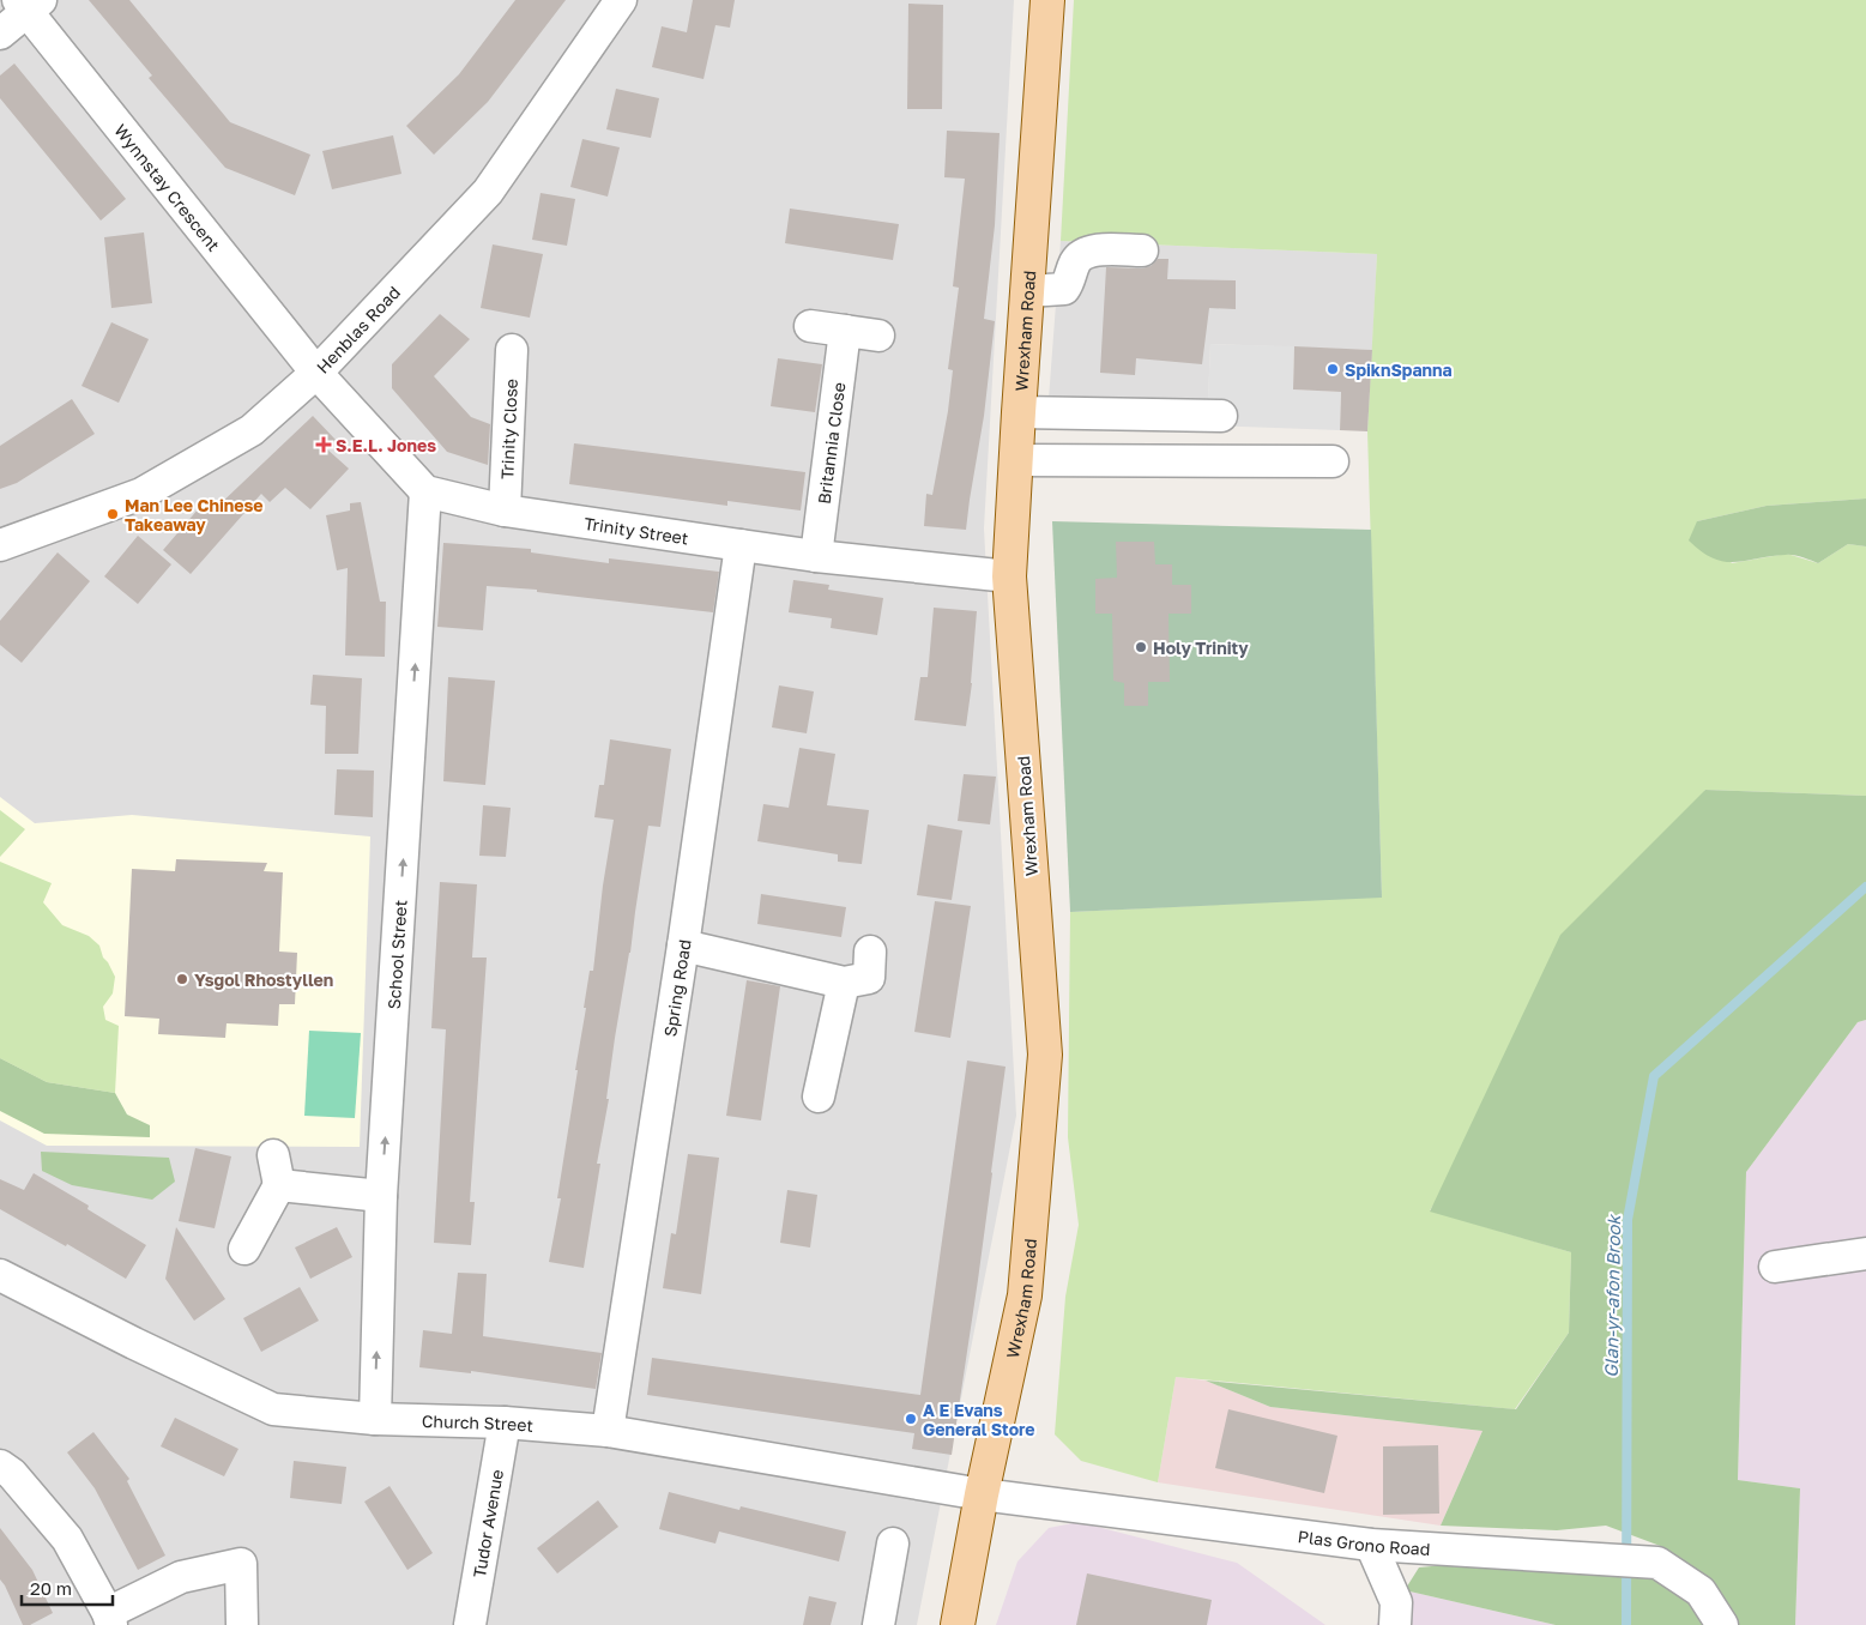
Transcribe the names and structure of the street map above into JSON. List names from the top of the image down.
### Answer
{
  "streets": {
    "main road": ["Wrexham Road"],
    "street": [
      "Wynnstay Crescent",
      "Henblas Road",
      "Trinity Close",
      "Britannia Close",
      "Trinity Street",
      "School Street",
      "Spring Road",
      "Church Street",
      "Tudor Avenue",
      "Plas Grono Road"
    ]
  },
  "crossings": [
    ["Wynnstay Crescent", "Henblas Road"],
    ["Wrexham Road", "Trinity Street"],
    ["Wrexham Road", "Church Street"],
    ["Wrexham Road", "Plas Grono Road"],
    ["Trinity Close", "Trinity Street"],
    ["Britannia Close", "Trinity Street"],
    ["Trinity Street", "School Street"],
    ["Trinity Street", "Spring Road"],
    ["School Street", "Church Street"],
    ["Spring Road", "Church Street"],
    ["Church Street", "Tudor Avenue"],
    ["Church Street", "Plas Grono Road"]
  ],
  "one_way": ["School Street"],
  "water": ["Glan-yr-afon Brook"],
  "places": {
    "other": [
      "SpiknSpanna",
      "Man Lee Chinese Takeaway",
      "Holy Trinity",
      "Ysgol Rhostyllen",
      "A E Evans General Store"
    ],
    "health": ["S.E.L. Jones"]
  },
  "scale_bar": "20 m"
}
